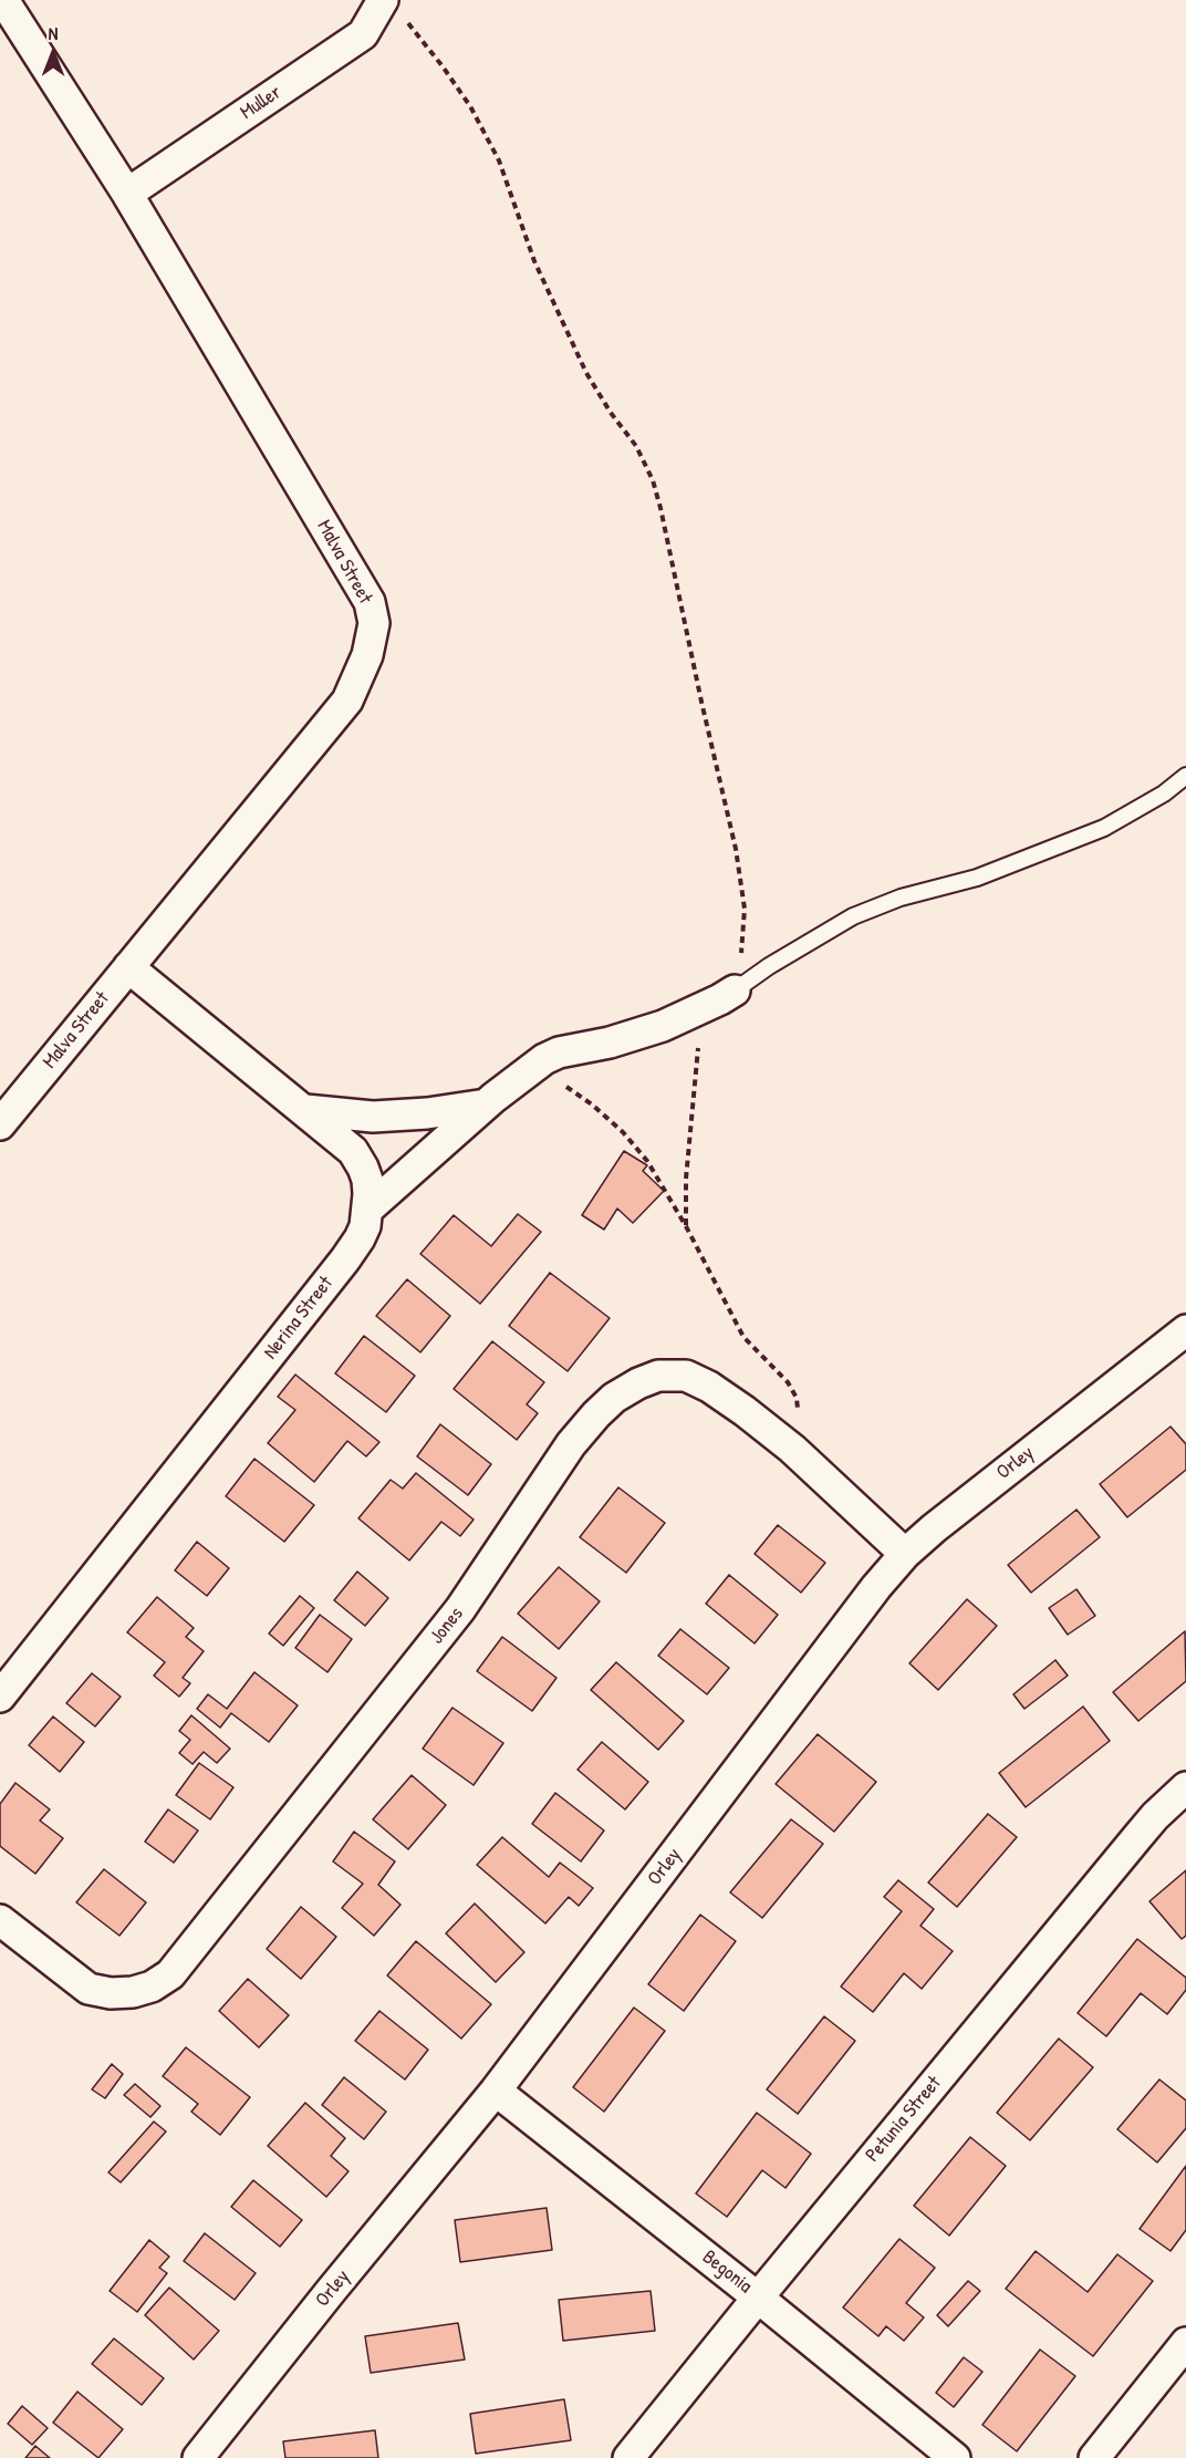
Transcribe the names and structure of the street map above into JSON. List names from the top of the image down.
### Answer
{
  "streets": {
    "street": [
      "Muller",
      "Malva Street",
      "Nerina Street",
      "Orley",
      "Jones",
      "Petunia Street",
      "Begonia"
    ]
  },
  "crossings": [
    ["Muller", "Malva Street"],
    ["Malva Street", "Nerina Street"],
    ["Orley", "Jones"],
    ["Orley", "Begonia"],
    ["Petunia Street", "Begonia"]
  ],
  "north": "top"
}
